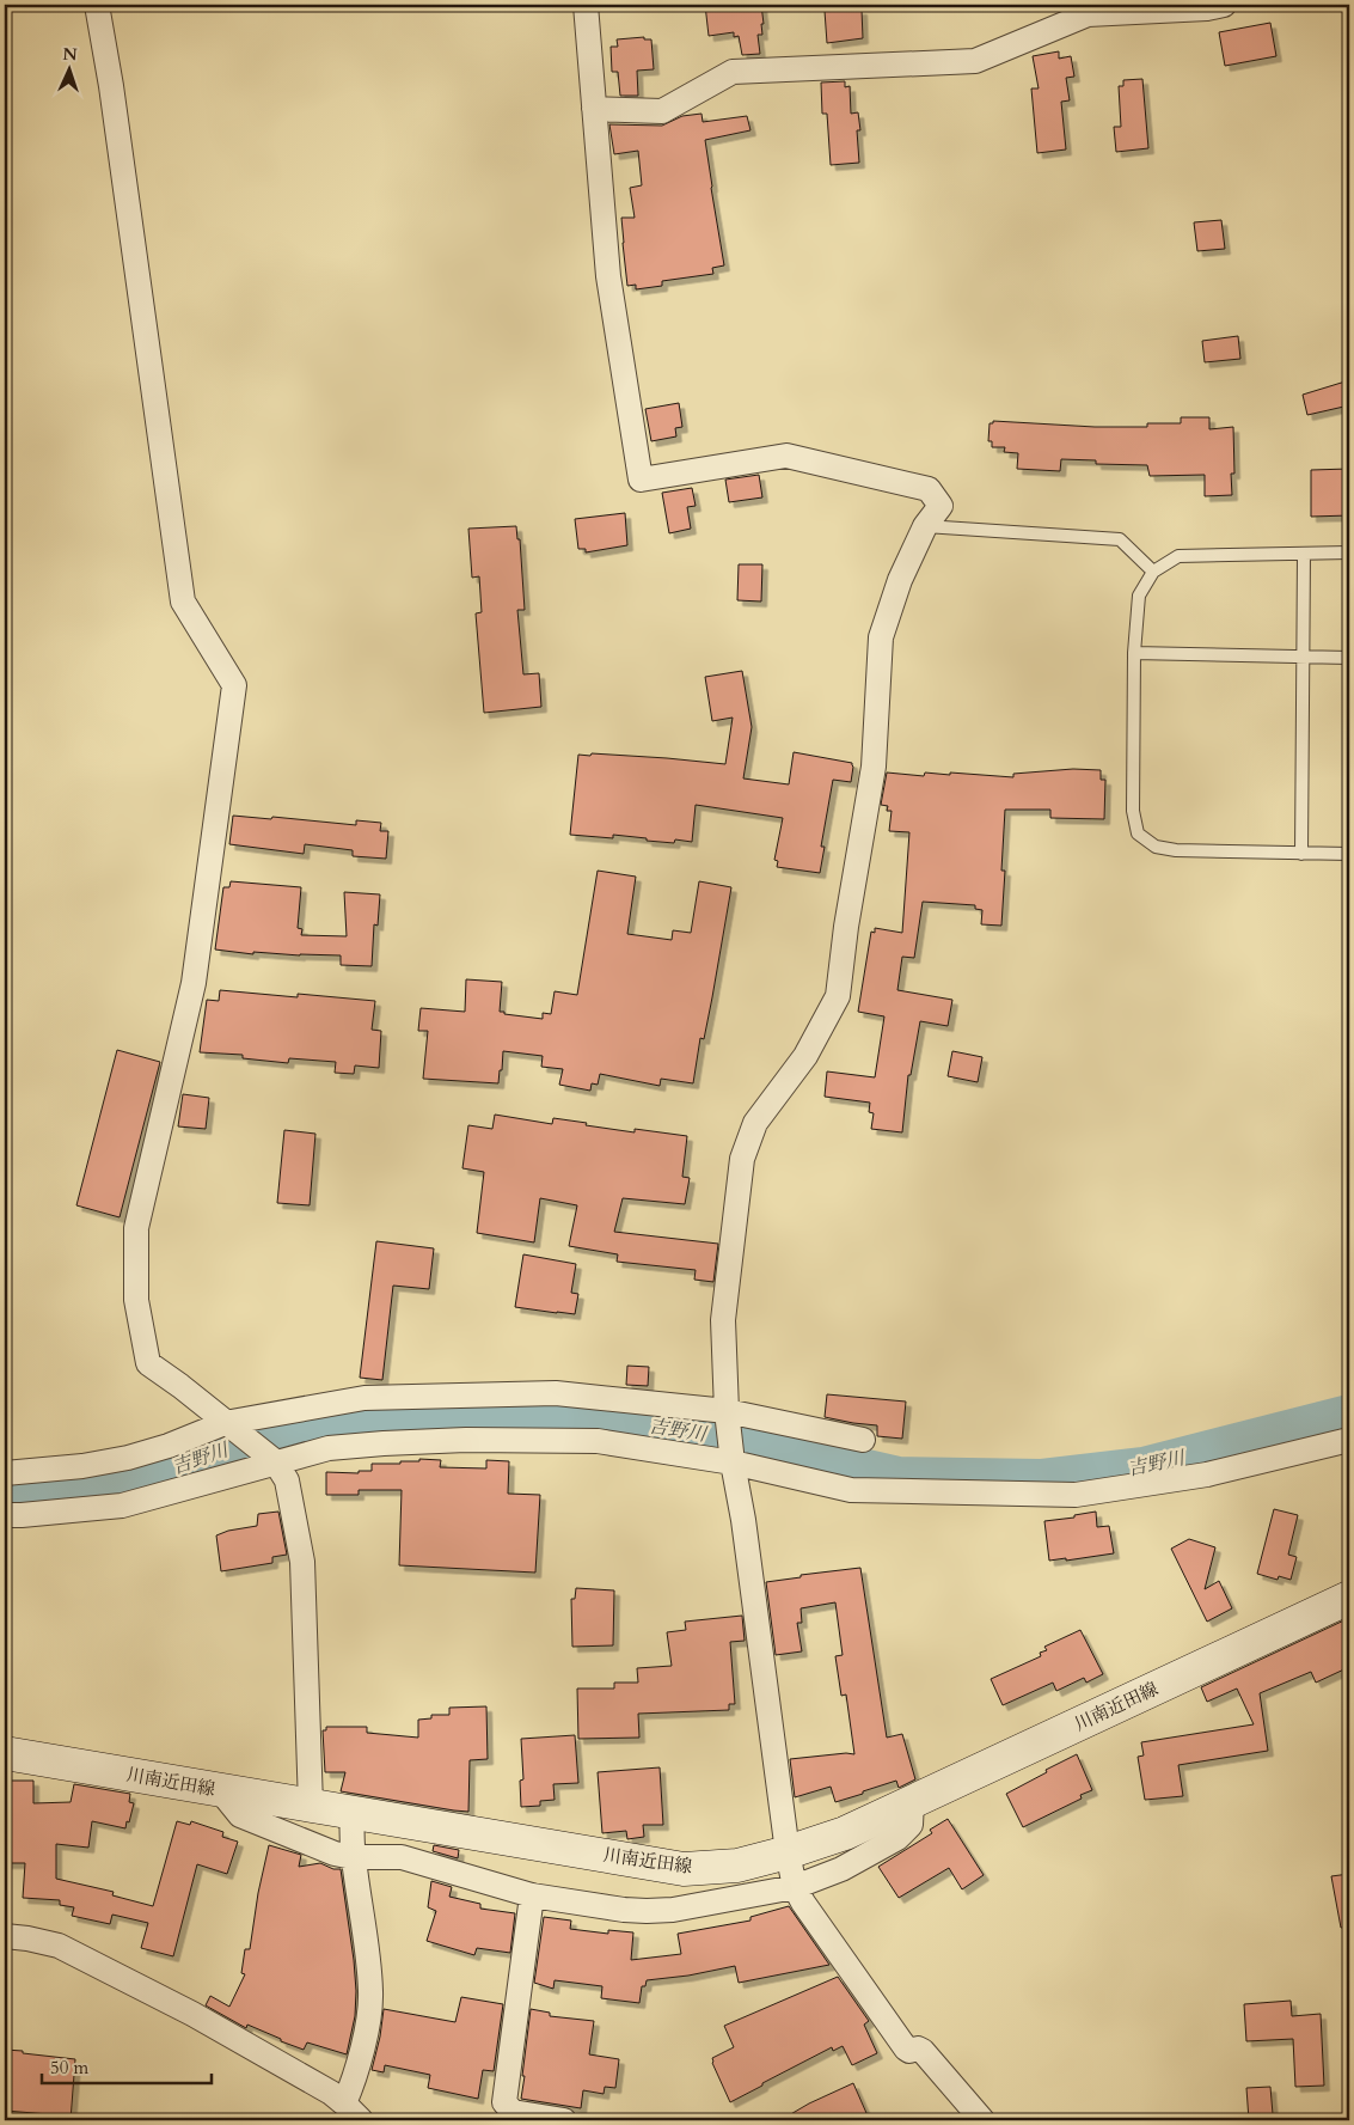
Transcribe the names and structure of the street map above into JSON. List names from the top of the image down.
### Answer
{
  "streets": {
    "main road": ["川南近田線"]
  },
  "water": ["吉野川"],
  "scale_bar": "50 m",
  "north": "top"
}
